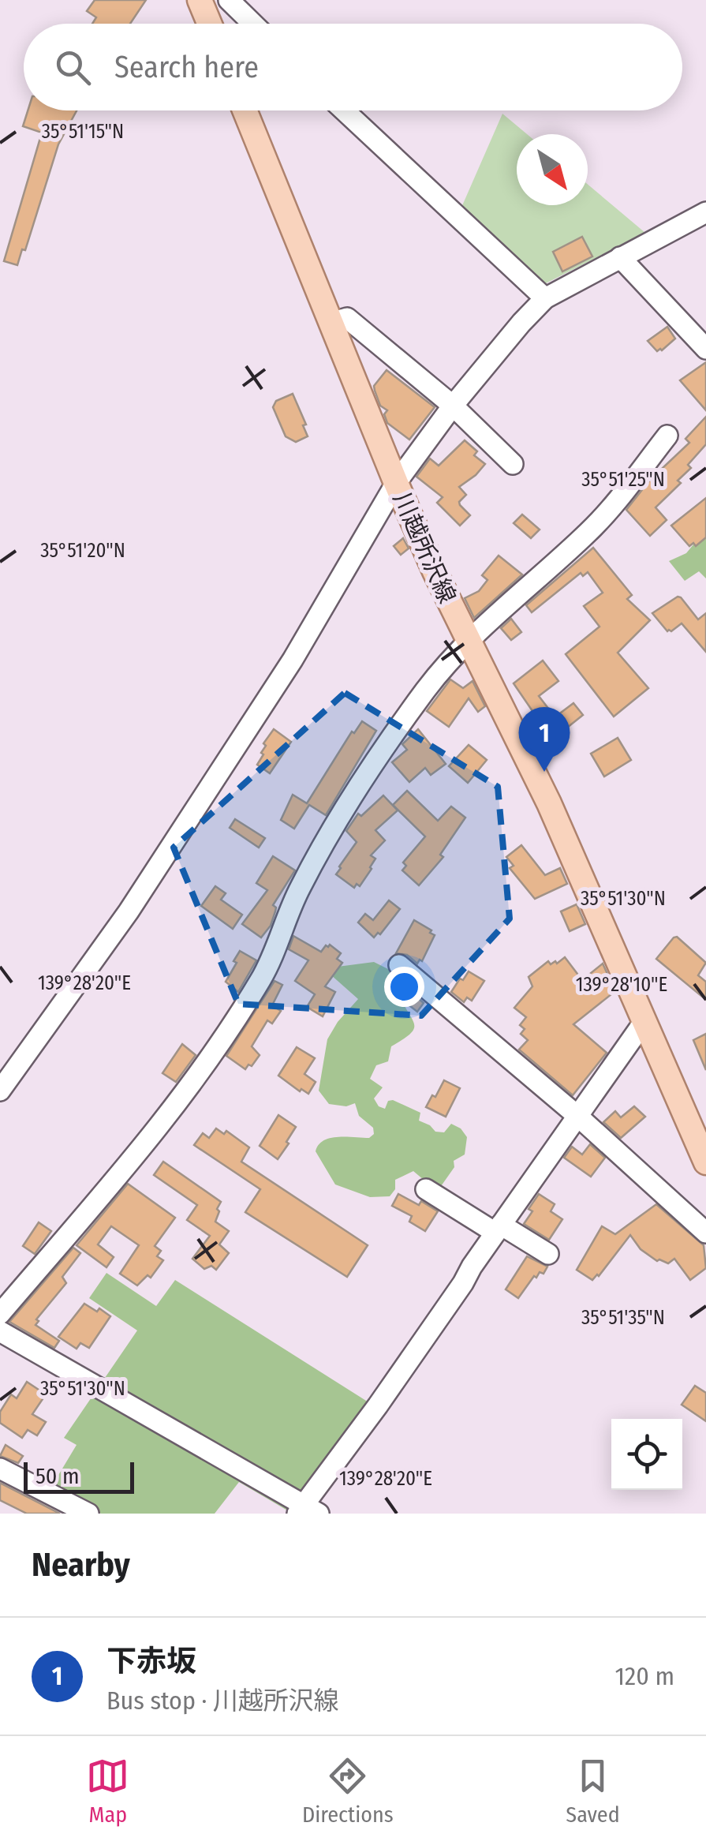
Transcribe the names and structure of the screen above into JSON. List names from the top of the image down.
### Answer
{
  "streets": {
    "main road": ["川越所沢線"]
  },
  "scale_bar": "50 m",
  "north": "bottom right",
  "page": {
    "search": "Search here",
    "pins": "1",
    "scale": "50 m",
    "heading": "Nearby",
    "list": [
      {
        "mark": "1",
        "name": "下赤坂",
        "note": "Bus stop · 川越所沢線",
        "value": "120 m"
      }
    ],
    "nav": ["Map", "Directions", "Saved"]
  },
  "coordinates": [
    "35°51'15\"N",
    "35°51'25\"N",
    "35°51'20\"N",
    "35°51'30\"N",
    "139°28'20\"E",
    "139°28'10\"E",
    "35°51'35\"N"
  ]
}
